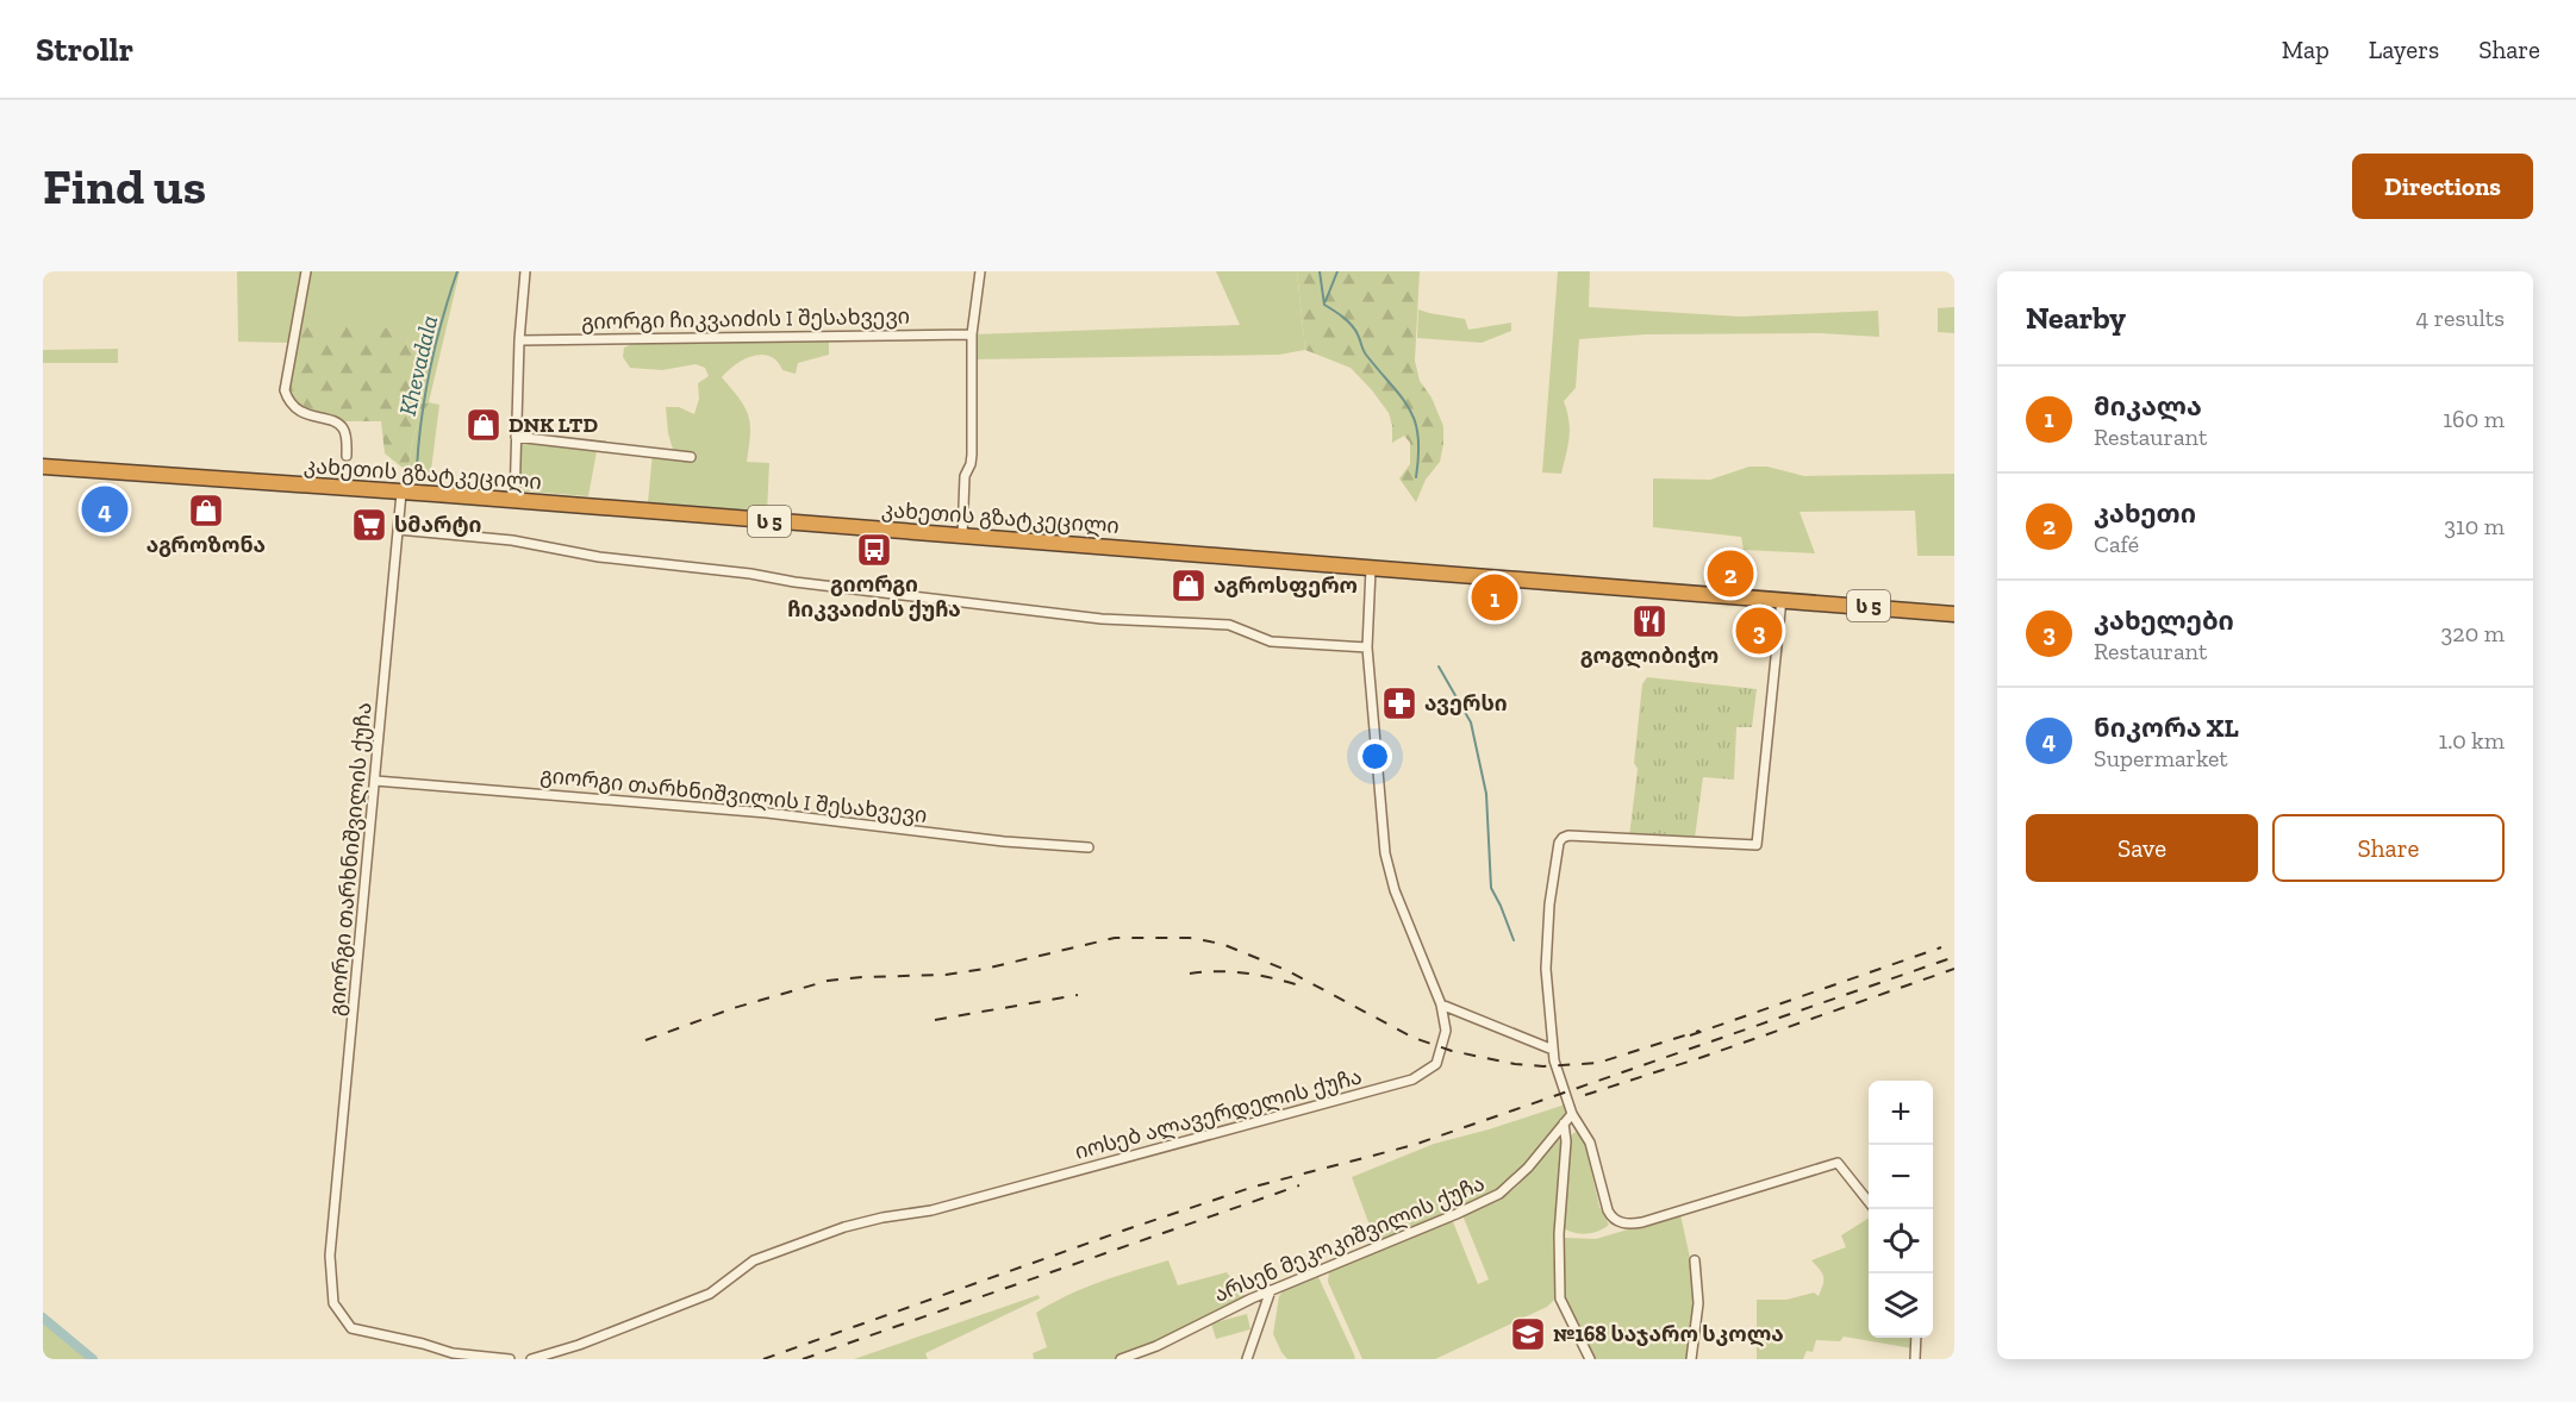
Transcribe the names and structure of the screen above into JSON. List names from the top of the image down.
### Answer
{
  "streets": {
    "highway": ["კახეთის გზატკეცილი", "ს 5"],
    "street": [
      "გიორგი ჩიკვაიძის I შესახვევი",
      "გიორგი თარხნიშვილის I შესახვევი",
      "გიორგი თარხნიშვილის ქუჩა",
      "იოსებ ალავერდელის ქუჩა",
      "არსენ მეკოკიშვილის ქუჩა"
    ]
  },
  "crossings": [
    ["კახეთის გზატკეცილი", "გიორგი თარხნიშვილის ქუჩა"],
    ["კახეთის გზატკეცილი", "იოსებ ალავერდელის ქუჩა"],
    ["გიორგი თარხნიშვილის I შესახვევი", "გიორგი თარხნიშვილის ქუჩა"]
  ],
  "water": ["Khevadala"],
  "places": {
    "shop": ["DNK LTD", "აგროზონა", "აგროსფერო"],
    "supermarket": ["სმარტი"],
    "bus stop": ["გიორგი ჩიკვაიძის ქუჩა"],
    "restaurant": ["გოგლიბიჭო"],
    "pharmacy": ["ავერსი"],
    "school or university": ["№168 საჯარო სკოლა"]
  },
  "page": {
    "header": "Strollr",
    "nav": ["Map", "Layers", "Share"],
    "buttons": [
      "Directions",
      ["Save", "Share"]
    ],
    "title": "Find us",
    "heading": ["Nearby", "4 results"],
    "list": [
      {
        "mark": "1",
        "name": "მიკალა",
        "note": "Restaurant",
        "value": "160 m"
      },
      {
        "mark": "2",
        "name": "კახეთი",
        "note": "Café",
        "value": "310 m"
      },
      {
        "mark": "3",
        "name": "კახელები",
        "note": "Restaurant",
        "value": "320 m"
      },
      {
        "mark": "4",
        "name": "ნიკორა XL",
        "note": "Supermarket",
        "value": "1.0 km"
      }
    ],
    "pins": [
      "4",
      "2",
      "1",
      "3"
    ],
    "map_buttons": ["+", "−"]
  }
}
